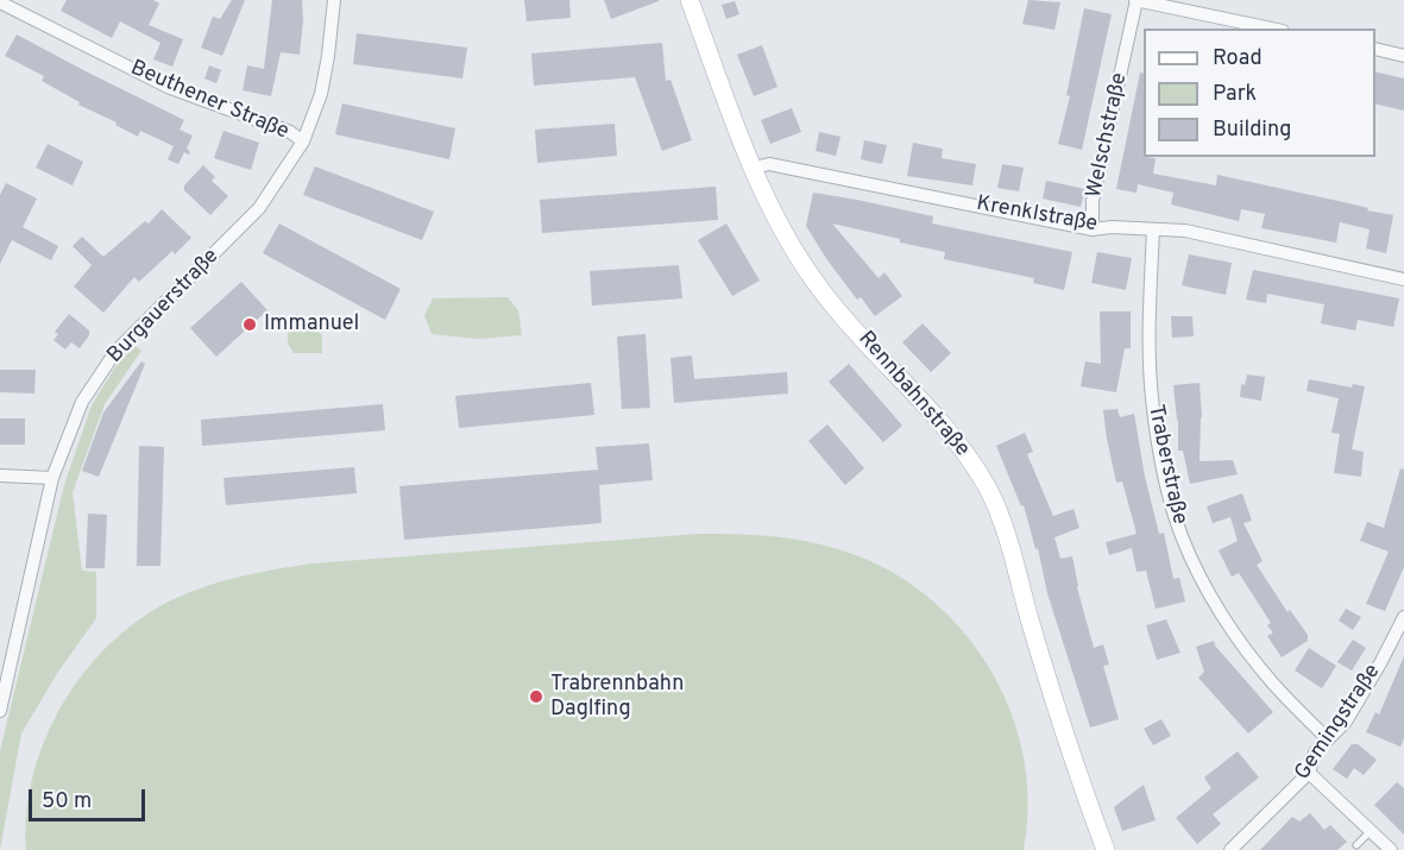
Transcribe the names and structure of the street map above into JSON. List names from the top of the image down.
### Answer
{
  "streets": {
    "street": [
      "Beuthener Straße",
      "Welschstraße",
      "Krenklstraße",
      "Burgauerstraße",
      "Rennbahnstraße",
      "Traberstraße",
      "Gemingstraße"
    ]
  },
  "crossings": [
    ["Beuthener Straße", "Burgauerstraße"],
    ["Welschstraße", "Krenklstraße"],
    ["Krenklstraße", "Rennbahnstraße"],
    ["Krenklstraße", "Traberstraße"],
    ["Traberstraße", "Gemingstraße"]
  ],
  "places": ["Immanuel", "Trabrennbahn Daglfing"],
  "legend": ["Road", "Park", "Building"],
  "scale_bar": "50 m"
}
